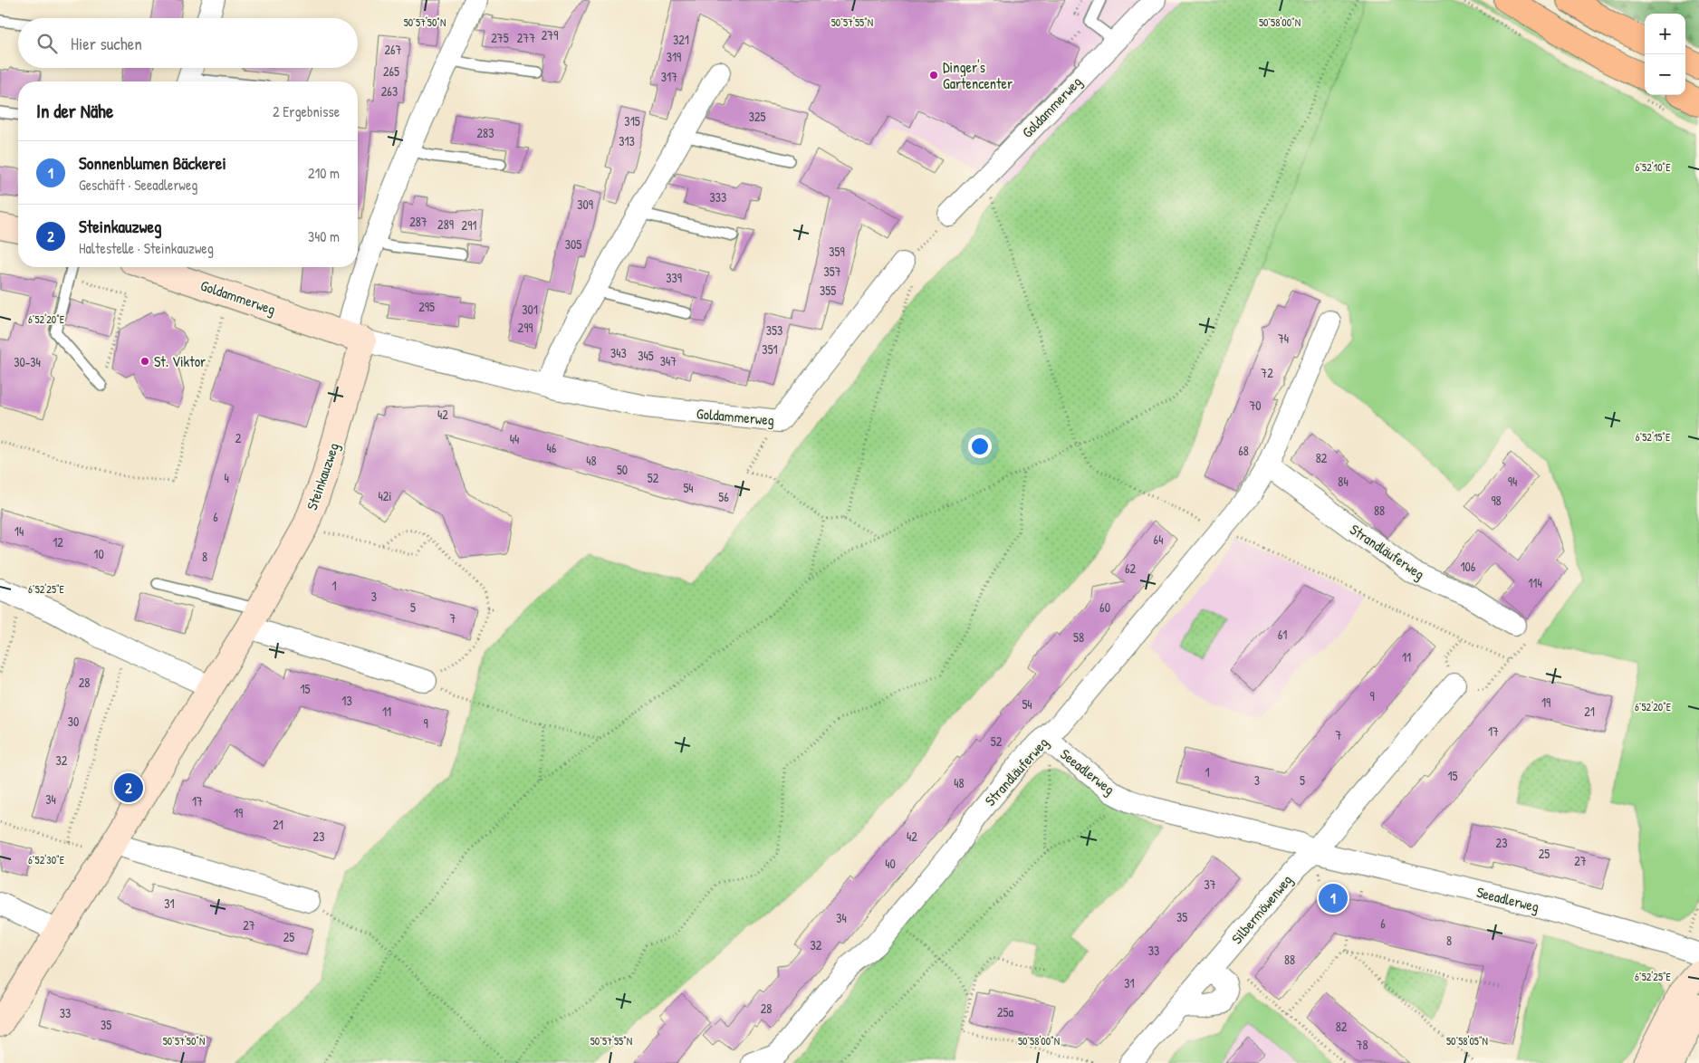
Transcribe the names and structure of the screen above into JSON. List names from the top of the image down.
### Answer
{
  "streets": {
    "street": [
      "Goldammerweg",
      "Steinkauzweg",
      "Strandläuferweg",
      "Seeadlerweg",
      "Silbermöwenweg"
    ]
  },
  "crossings": [
    ["Goldammerweg", "Steinkauzweg"],
    ["Strandläuferweg", "Seeadlerweg"],
    ["Seeadlerweg", "Silbermöwenweg"]
  ],
  "places": ["Dinger's Gartencenter", "St. Viktor"],
  "house_numbers": [
    "279",
    "275",
    "277",
    "321",
    "267",
    "319",
    "265",
    "317",
    "263",
    "325",
    "315",
    "283",
    "313",
    "333",
    "309",
    "287",
    "289",
    "291",
    "305",
    "359",
    "357",
    "339",
    "355",
    "295",
    "301",
    "299",
    "353",
    "74",
    "351",
    "343",
    "345",
    "347",
    "30-34",
    "72",
    "70",
    "42",
    "2",
    "44",
    "46",
    "68",
    "82",
    "48",
    "50",
    "4",
    "52",
    "84",
    "94",
    "54",
    "42i",
    "56",
    "98",
    "88",
    "6",
    "14",
    "64",
    "12",
    "10",
    "8",
    "106",
    "62",
    "114",
    "1",
    "3",
    "5",
    "60",
    "7",
    "61",
    "58",
    "11",
    "28",
    "15",
    "9",
    "13",
    "19",
    "54",
    "11",
    "21",
    "30",
    "9",
    "17",
    "7",
    "52",
    "32",
    "1",
    "15",
    "3",
    "5",
    "48",
    "34",
    "17",
    "19",
    "21",
    "23",
    "42",
    "23",
    "25",
    "27",
    "40",
    "37",
    "31",
    "35",
    "34",
    "6",
    "27",
    "25",
    "8",
    "32",
    "33",
    "88",
    "31",
    "28",
    "25a",
    "33",
    "35",
    "82",
    "78"
  ],
  "page": {
    "map_buttons": ["+", "−"],
    "search": "Hier suchen",
    "heading": ["In der Nähe", "2 Ergebnisse"],
    "list": [
      {
        "mark": "1",
        "name": "Sonnenblumen Bäckerei",
        "note": "Geschäft · Seeadlerweg",
        "value": "210 m"
      },
      {
        "mark": "2",
        "name": "Steinkauzweg",
        "note": "Haltestelle · Steinkauzweg",
        "value": "340 m"
      }
    ],
    "pins": ["2", "1"]
  },
  "coordinates": [
    "50°57'50\"N",
    "50°57'55\"N",
    "50°58'00\"N",
    "6°52'10\"E",
    "6°52'20\"E",
    "6°52'15\"E",
    "6°52'25\"E",
    "6°52'30\"E",
    "50°58'05\"N"
  ]
}
